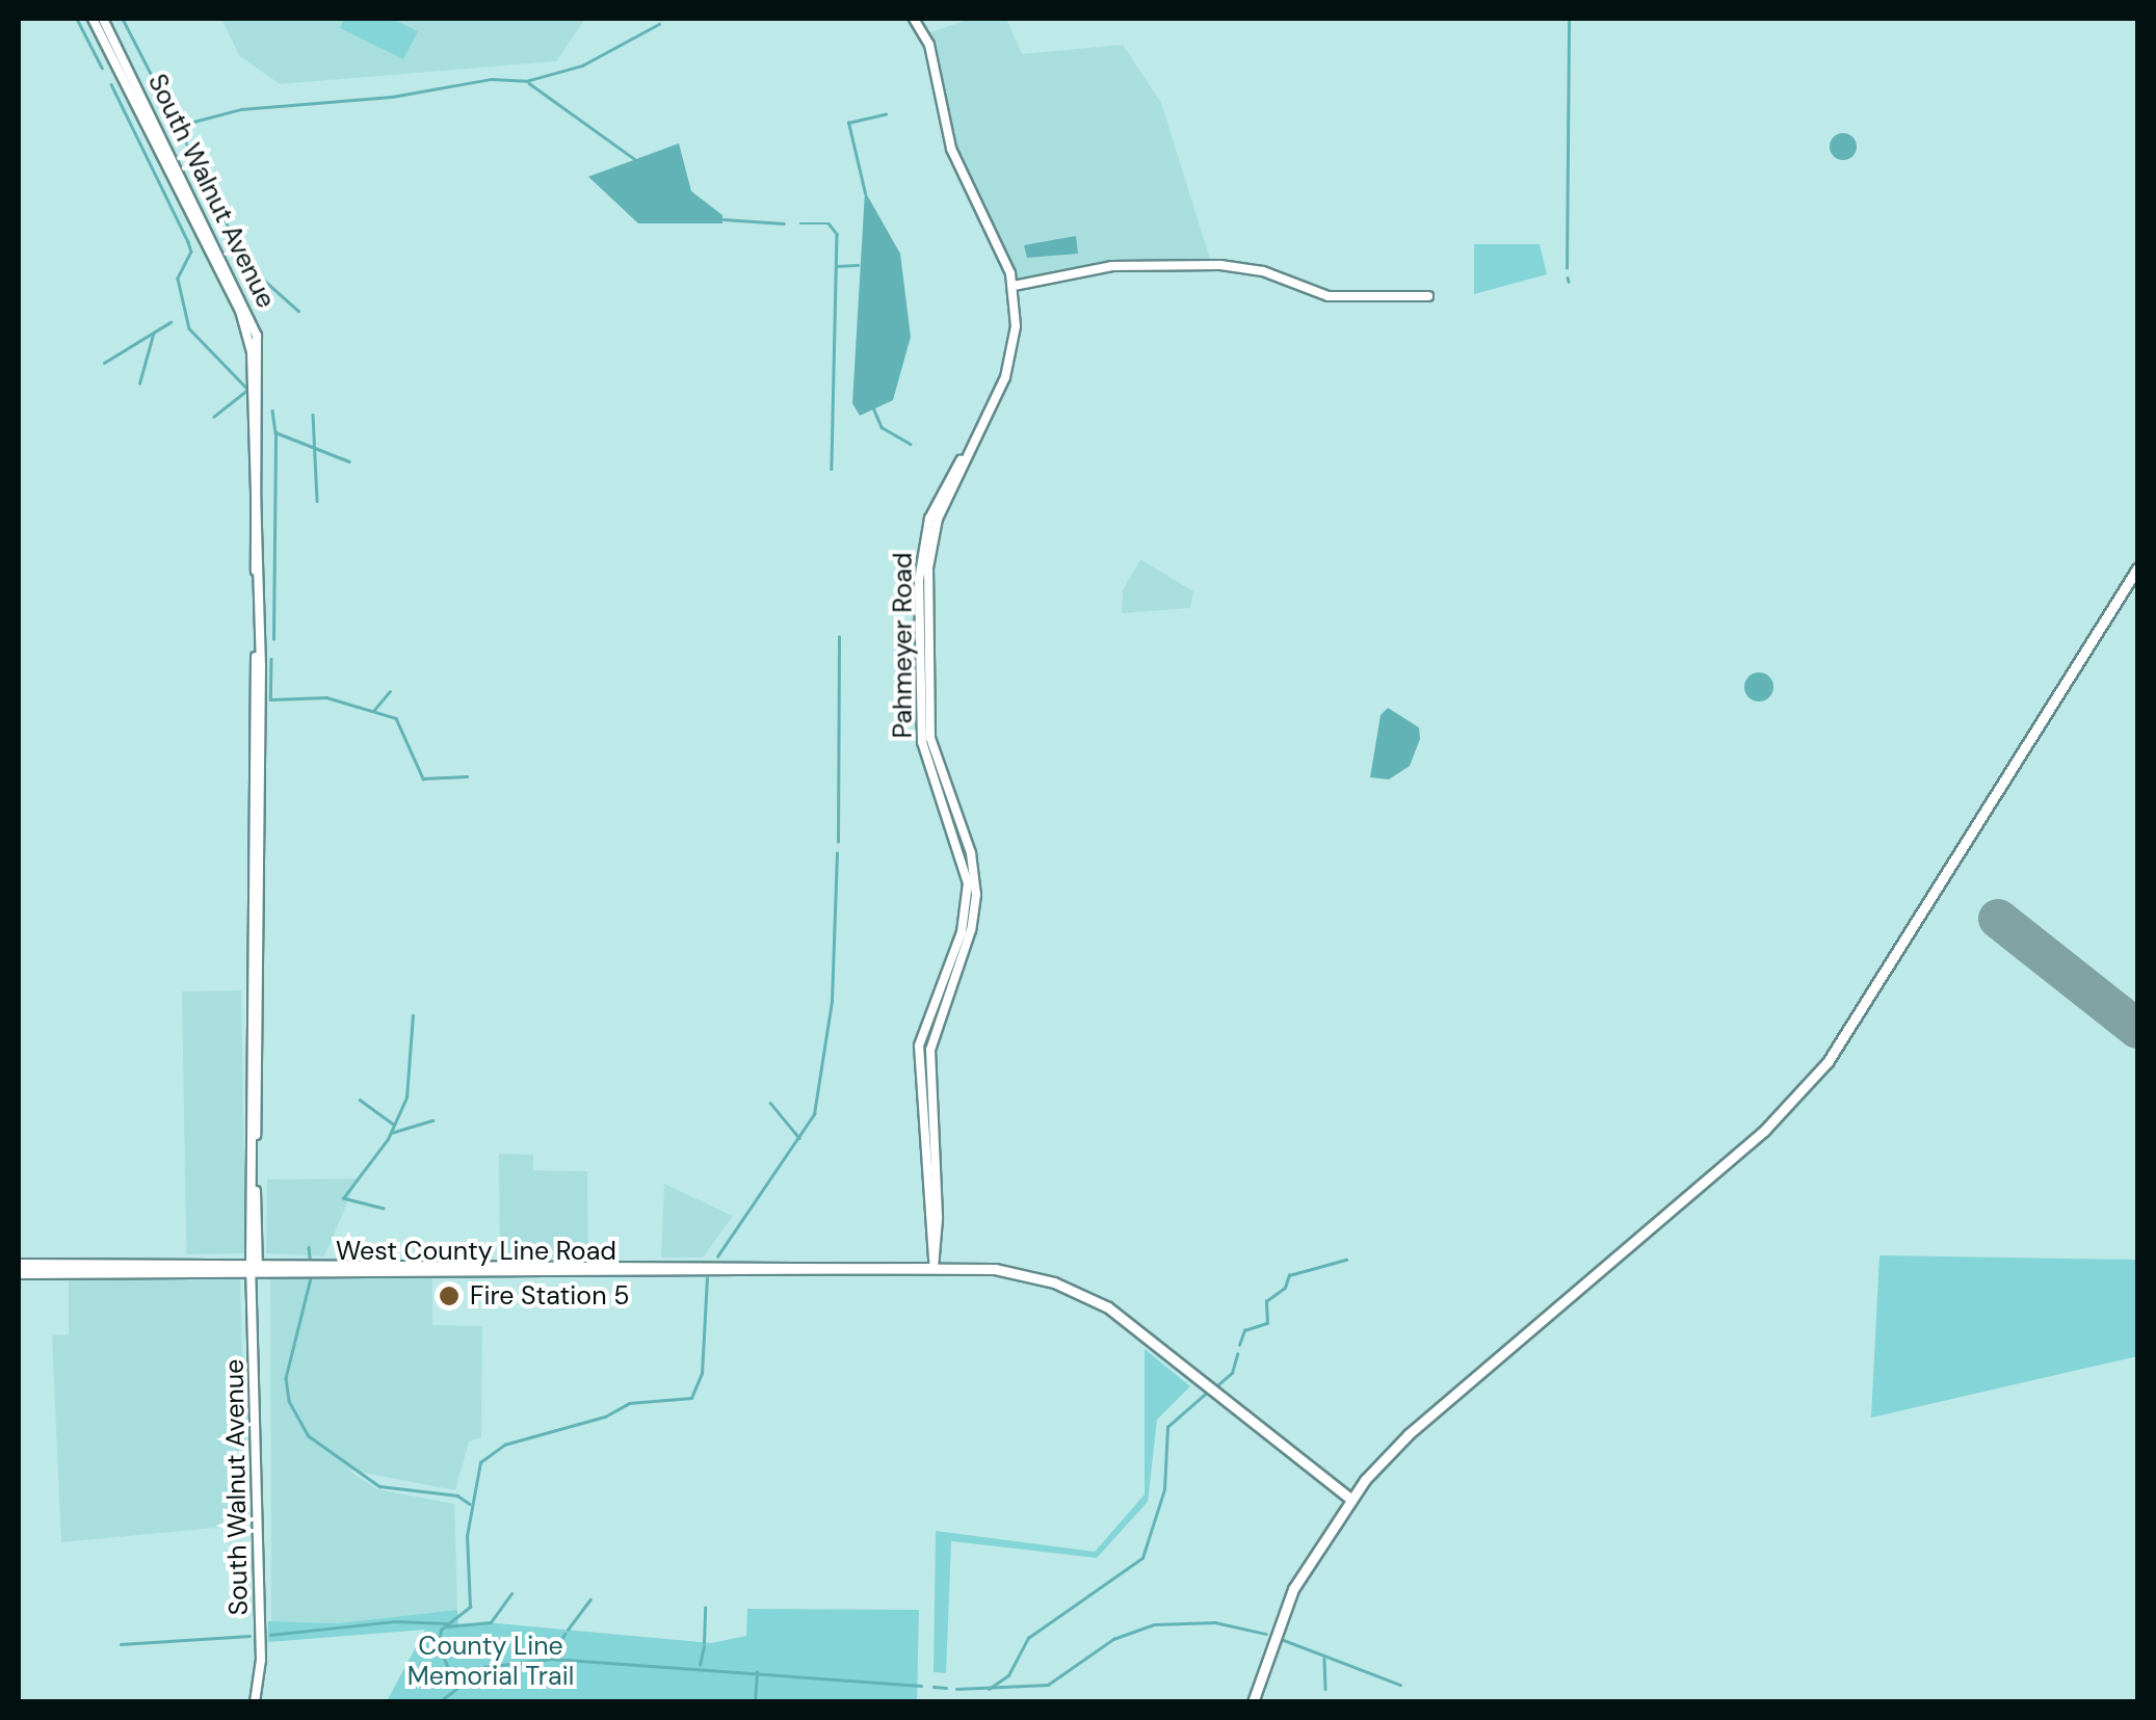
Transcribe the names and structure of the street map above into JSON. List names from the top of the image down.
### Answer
{
  "streets": {
    "main road": ["West County Line Road"],
    "street": ["South Walnut Avenue", "Pahmeyer Road"]
  },
  "crossings": [
    ["South Walnut Avenue", "West County Line Road"],
    ["Pahmeyer Road", "West County Line Road"]
  ],
  "parks": ["County Line Memorial Trail"],
  "places": ["Fire Station 5"]
}
